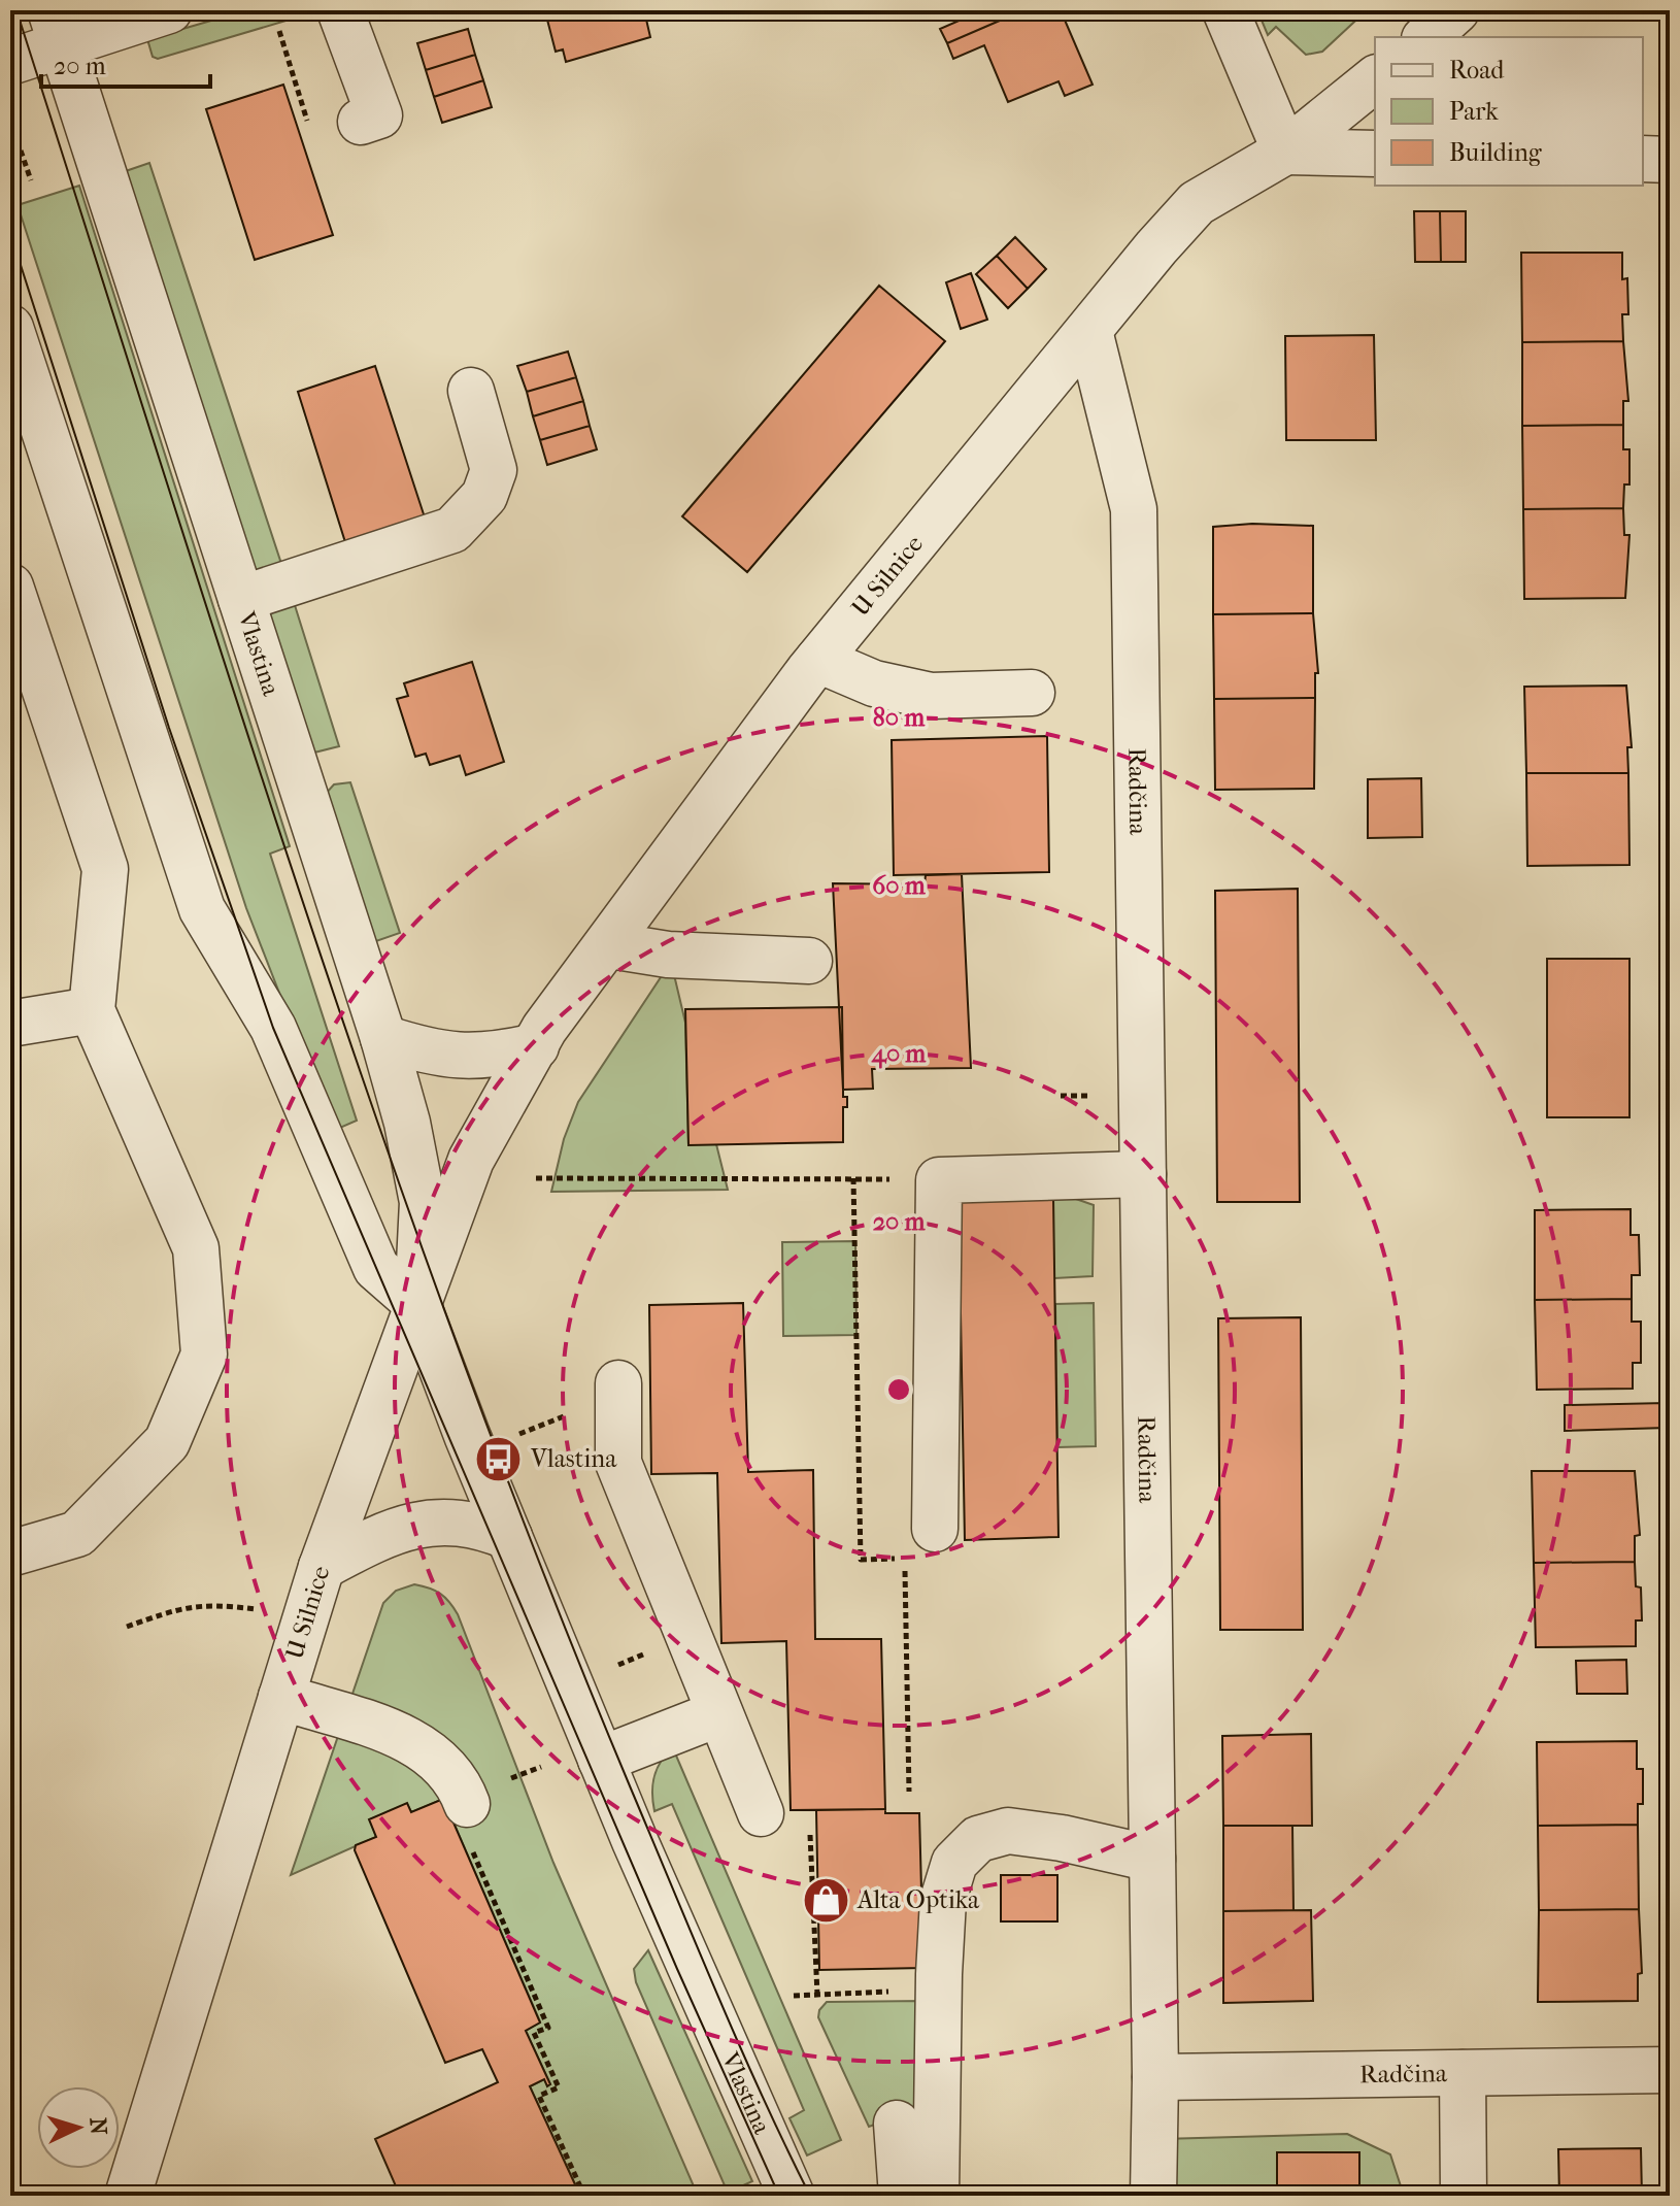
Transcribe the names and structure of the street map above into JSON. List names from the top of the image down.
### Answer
{
  "streets": {
    "street": ["U Silnice", "Vlastina", "Radčina"]
  },
  "crossings": [
    ["U Silnice", "Vlastina"],
    ["U Silnice", "Radčina"]
  ],
  "places": {
    "bus stop": ["Vlastina"],
    "shop": ["Alta Optika"]
  },
  "legend": ["Road", "Park", "Building"],
  "scale_bar": "20 m",
  "north": "right",
  "rings": [
    "80 m",
    "60 m",
    "40 m",
    "20 m"
  ]
}
